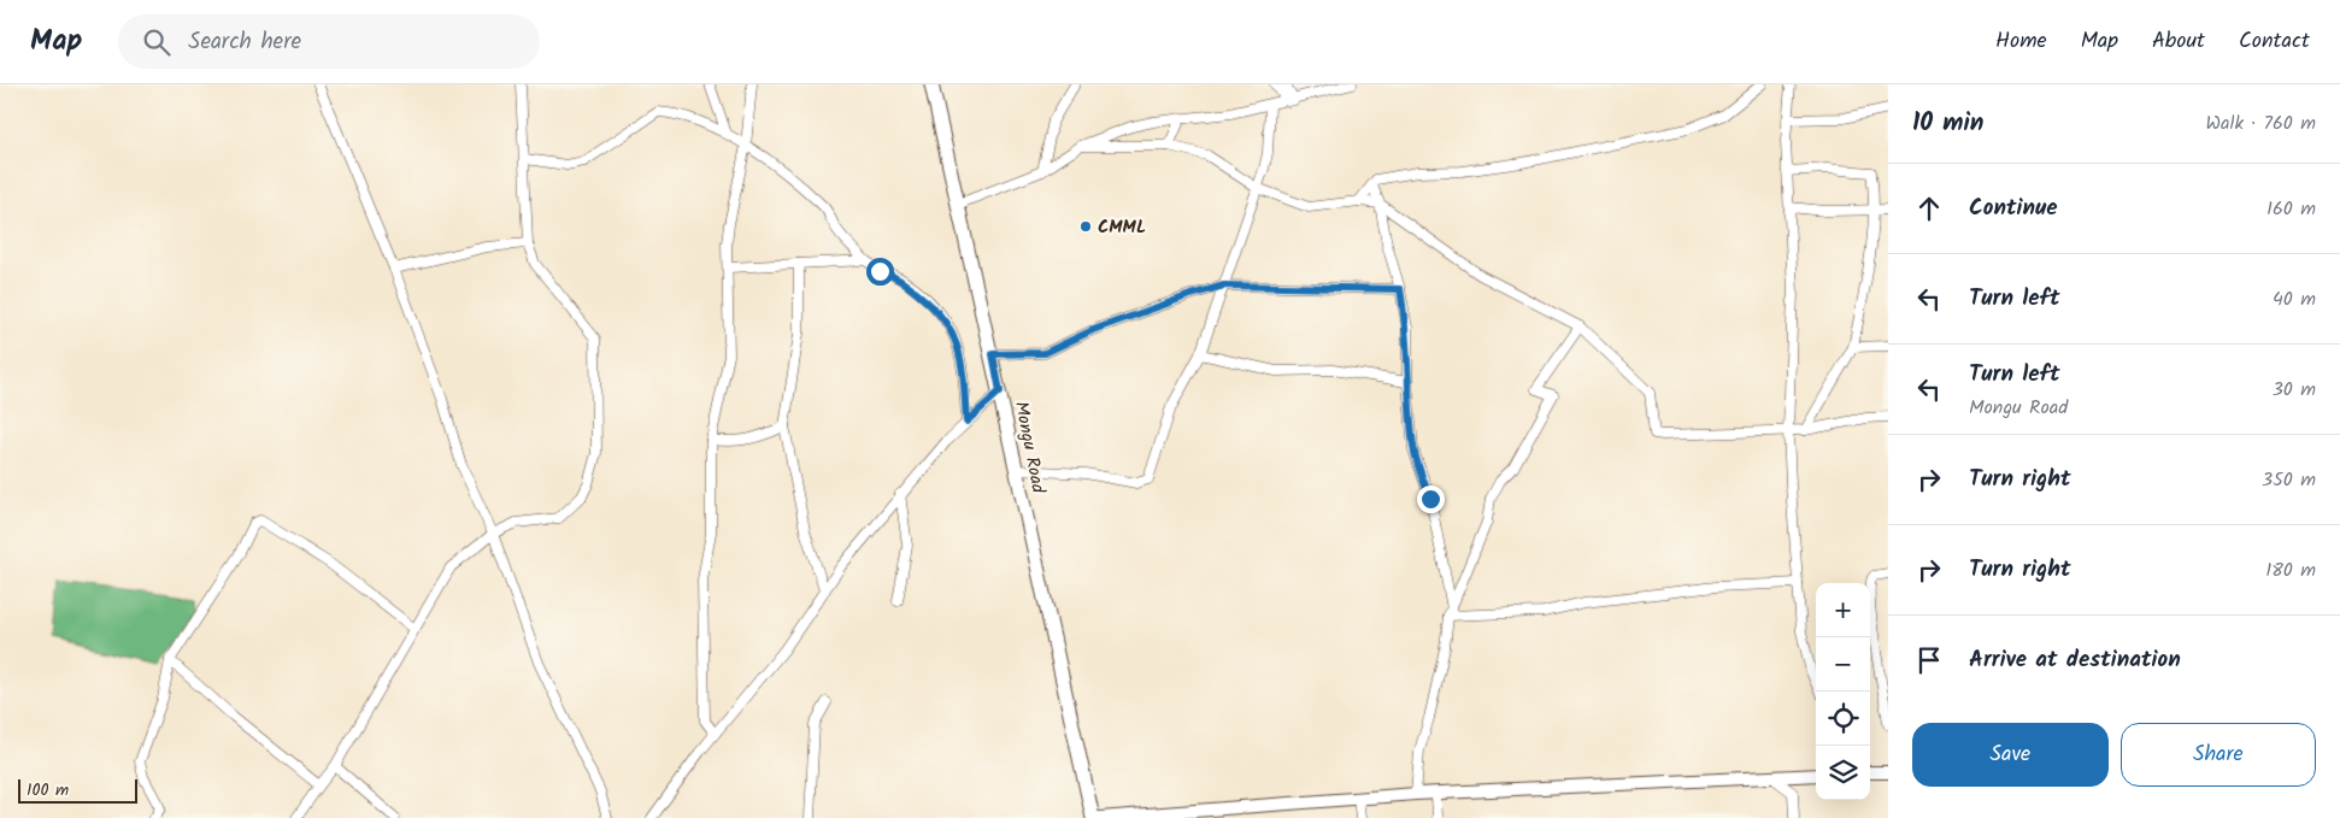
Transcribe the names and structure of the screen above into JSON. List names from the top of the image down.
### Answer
{
  "streets": {
    "main road": ["Mongu Road"]
  },
  "places": ["CMML"],
  "scale_bar": "100 m",
  "page": {
    "header": "Map",
    "search": "Search here",
    "nav": [
      "Home",
      "Map",
      "About",
      "Contact"
    ],
    "heading": ["10 min", "Walk · 760 m"],
    "list": [
      ["Continue", "160 m"],
      ["Turn left", "40 m"],
      ["Turn left", "Mongu Road", "30 m"],
      ["Turn right", "350 m"],
      ["Turn right", "180 m"],
      "Arrive at destination"
    ],
    "map_buttons": ["+", "−"],
    "buttons": ["Save", "Share"],
    "scale": "100 m"
  }
}
